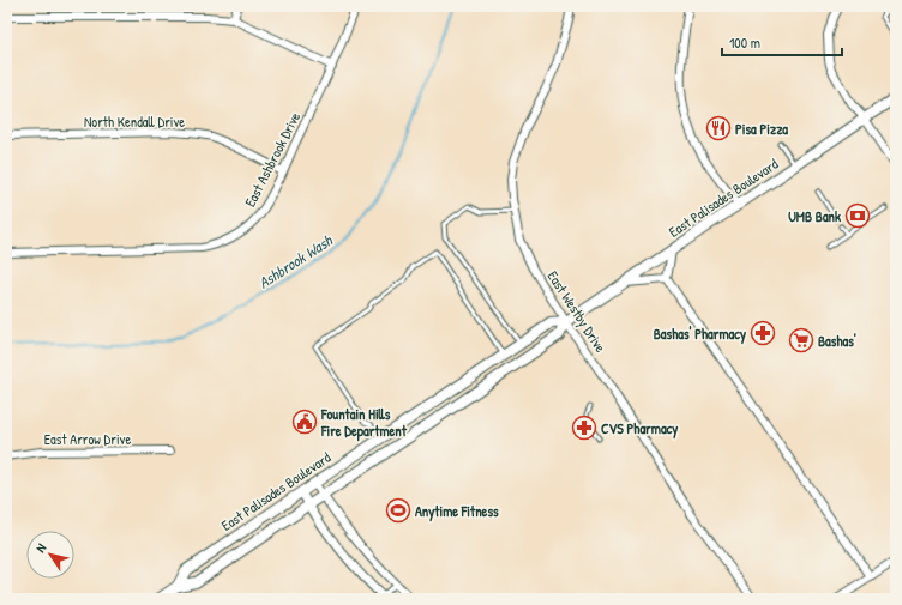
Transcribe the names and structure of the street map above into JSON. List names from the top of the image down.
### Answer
{
  "streets": {
    "street": [
      "North Kendall Drive",
      "East Ashbrook Drive",
      "East Palisades Boulevard",
      "East Westby Drive",
      "East Arrow Drive"
    ]
  },
  "crossings": [
    ["North Kendall Drive", "East Ashbrook Drive"],
    ["East Palisades Boulevard", "East Westby Drive"]
  ],
  "water": ["Ashbrook Wash"],
  "places": {
    "restaurant": ["Pisa Pizza"],
    "bank": ["UMB Bank"],
    "pharmacy": ["Bashas' Pharmacy", "CVS Pharmacy"],
    "supermarket": ["Bashas'"],
    "public building": ["Fountain Hills Fire Department"],
    "sports": ["Anytime Fitness"]
  },
  "scale_bar": "100 m",
  "north": "top left"
}
